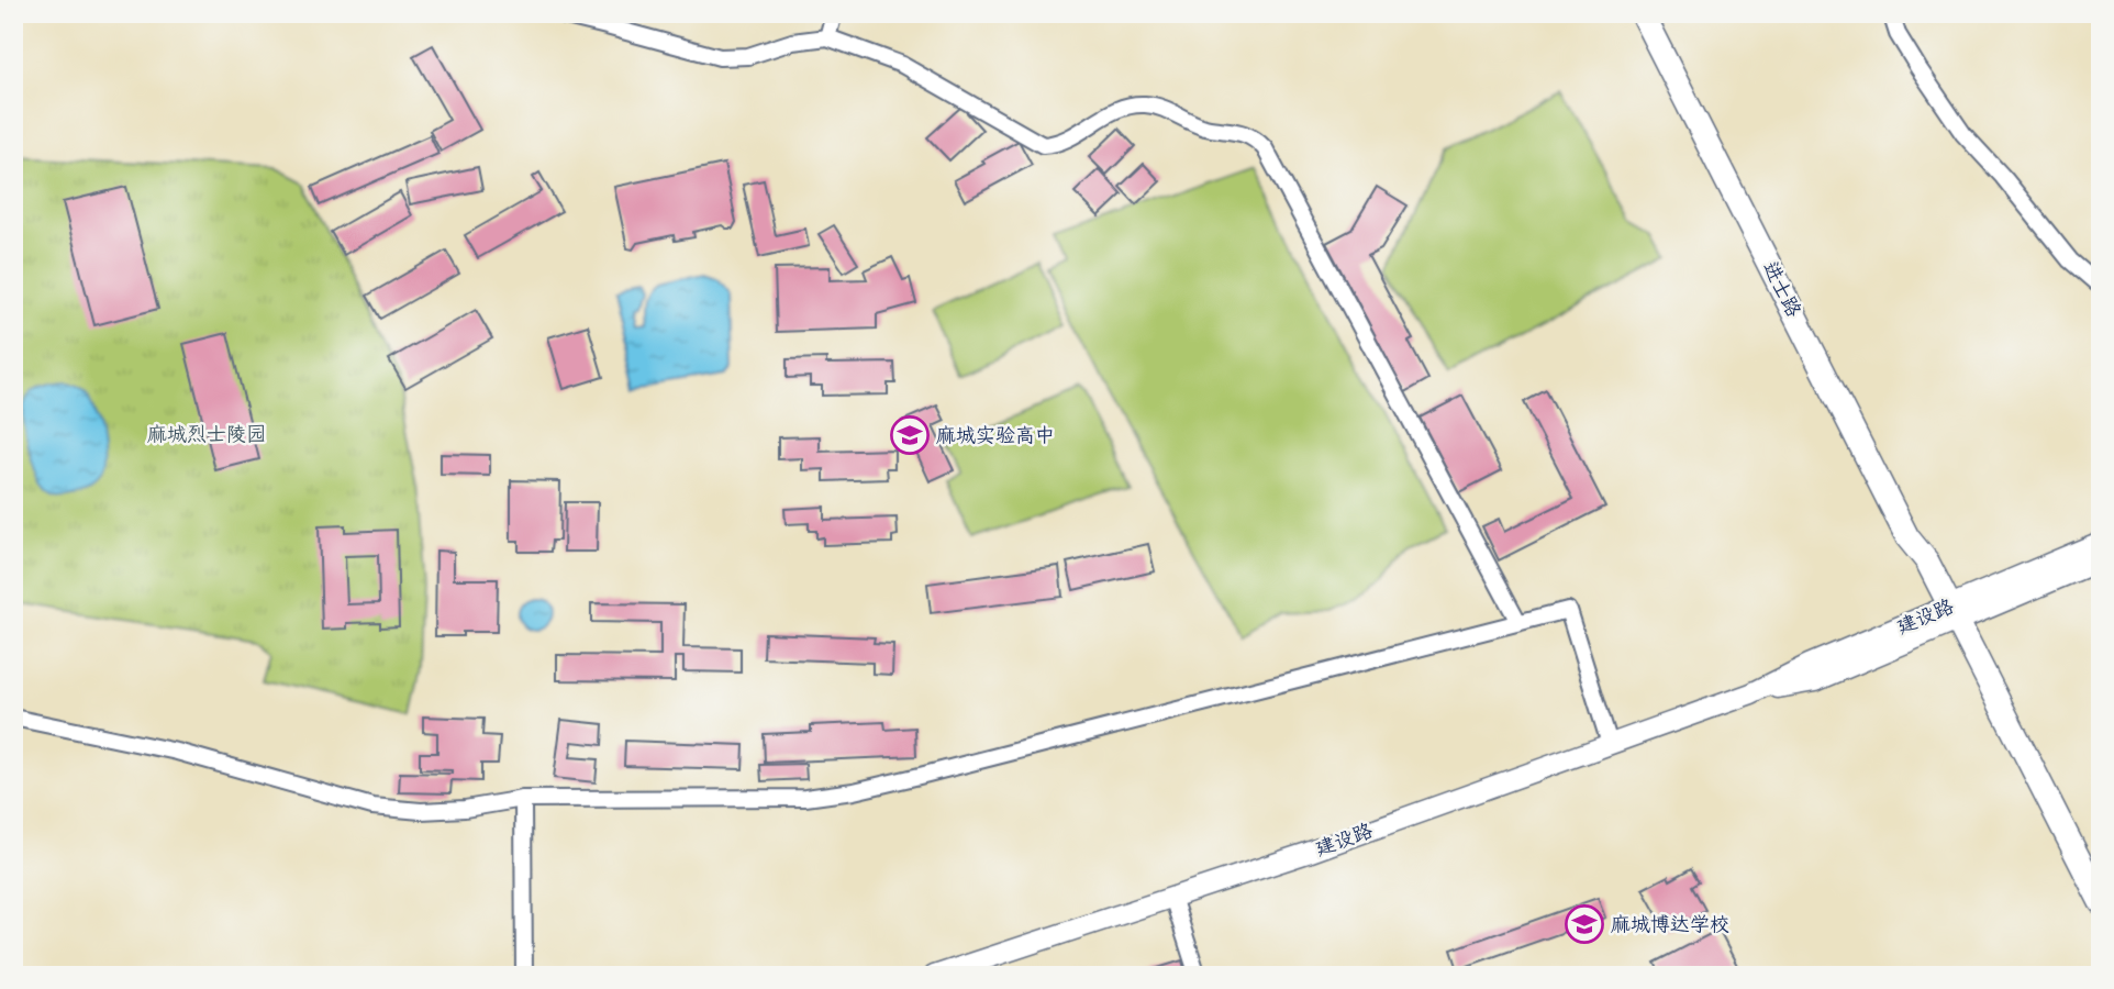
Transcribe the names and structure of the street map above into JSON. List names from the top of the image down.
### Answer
{
  "streets": {
    "main road": ["进士路"],
    "street": ["建设路"]
  },
  "crossings": [
    ["进士路", "建设路"]
  ],
  "parks": ["麻城烈士陵园"],
  "places": {
    "school or university": ["麻城实验高中", "麻城博达学校"]
  }
}
